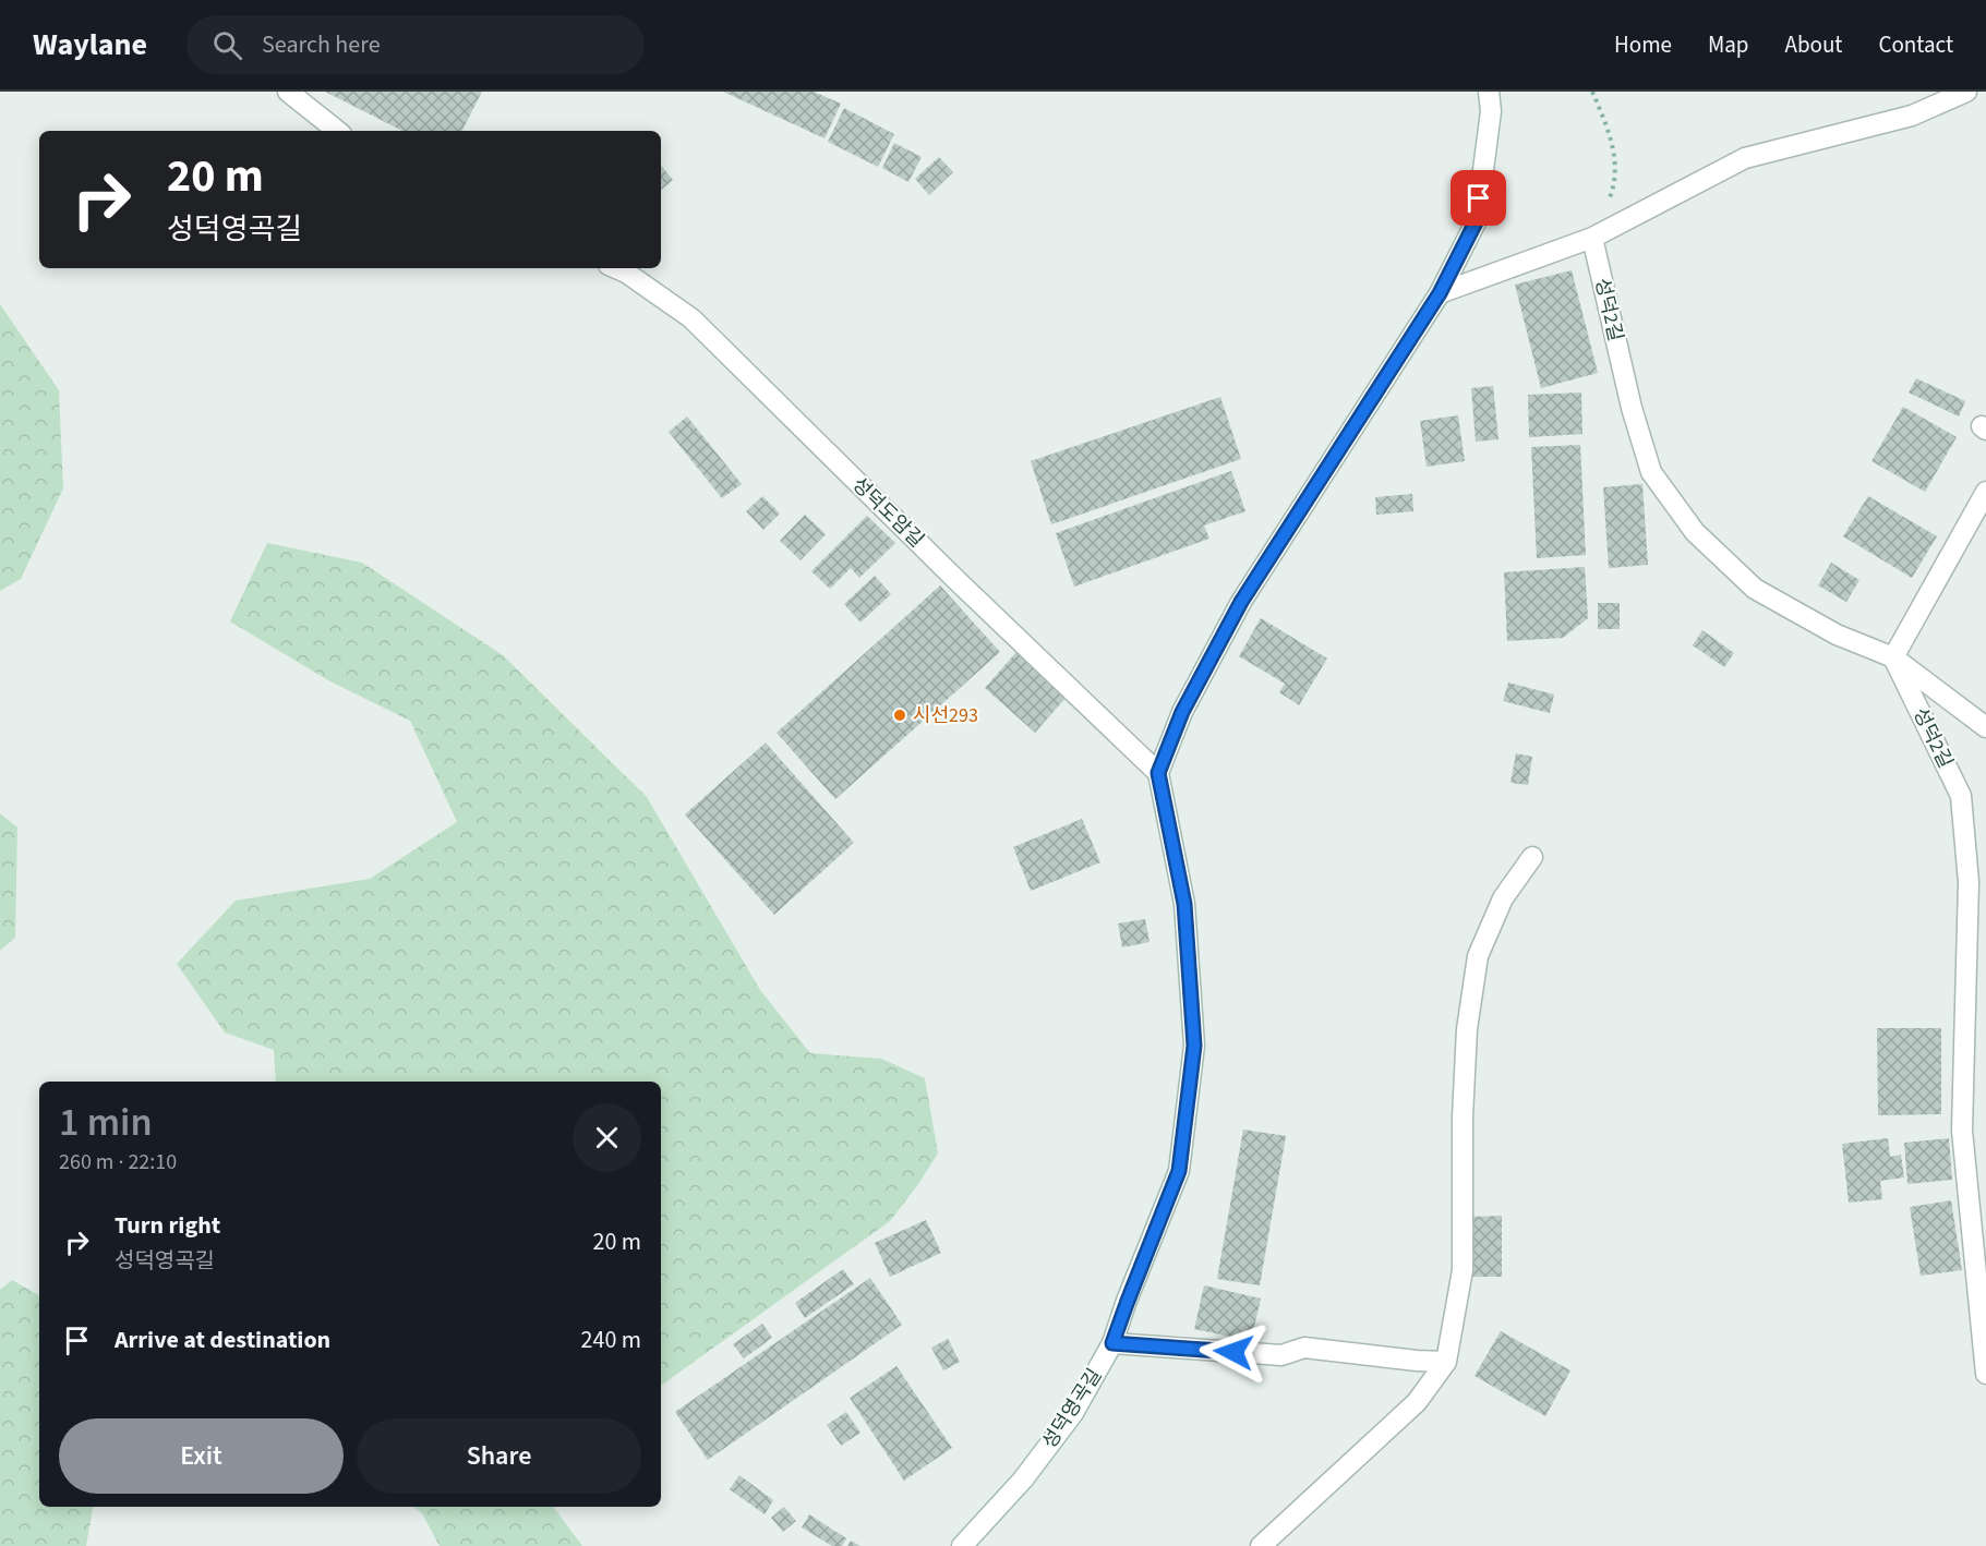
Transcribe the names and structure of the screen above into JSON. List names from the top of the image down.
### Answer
{
  "streets": {
    "street": ["성덕2길", "성덕도암길", "성덕영곡길"]
  },
  "crossings": [
    ["성덕도암길", "성덕영곡길"]
  ],
  "places": ["시선293"],
  "page": {
    "header": "Waylane",
    "search": "Search here",
    "nav": [
      "Home",
      "Map",
      "About",
      "Contact"
    ],
    "turn": ["20 m", "성덕영곡길"],
    "heading": ["1 min", "260 m · 22:10"],
    "list": [
      {
        "name": "Turn right",
        "note": "성덕영곡길",
        "value": "20 m"
      },
      {
        "name": "Arrive at destination",
        "value": "240 m"
      }
    ],
    "buttons": ["Exit", "Share"]
  }
}
